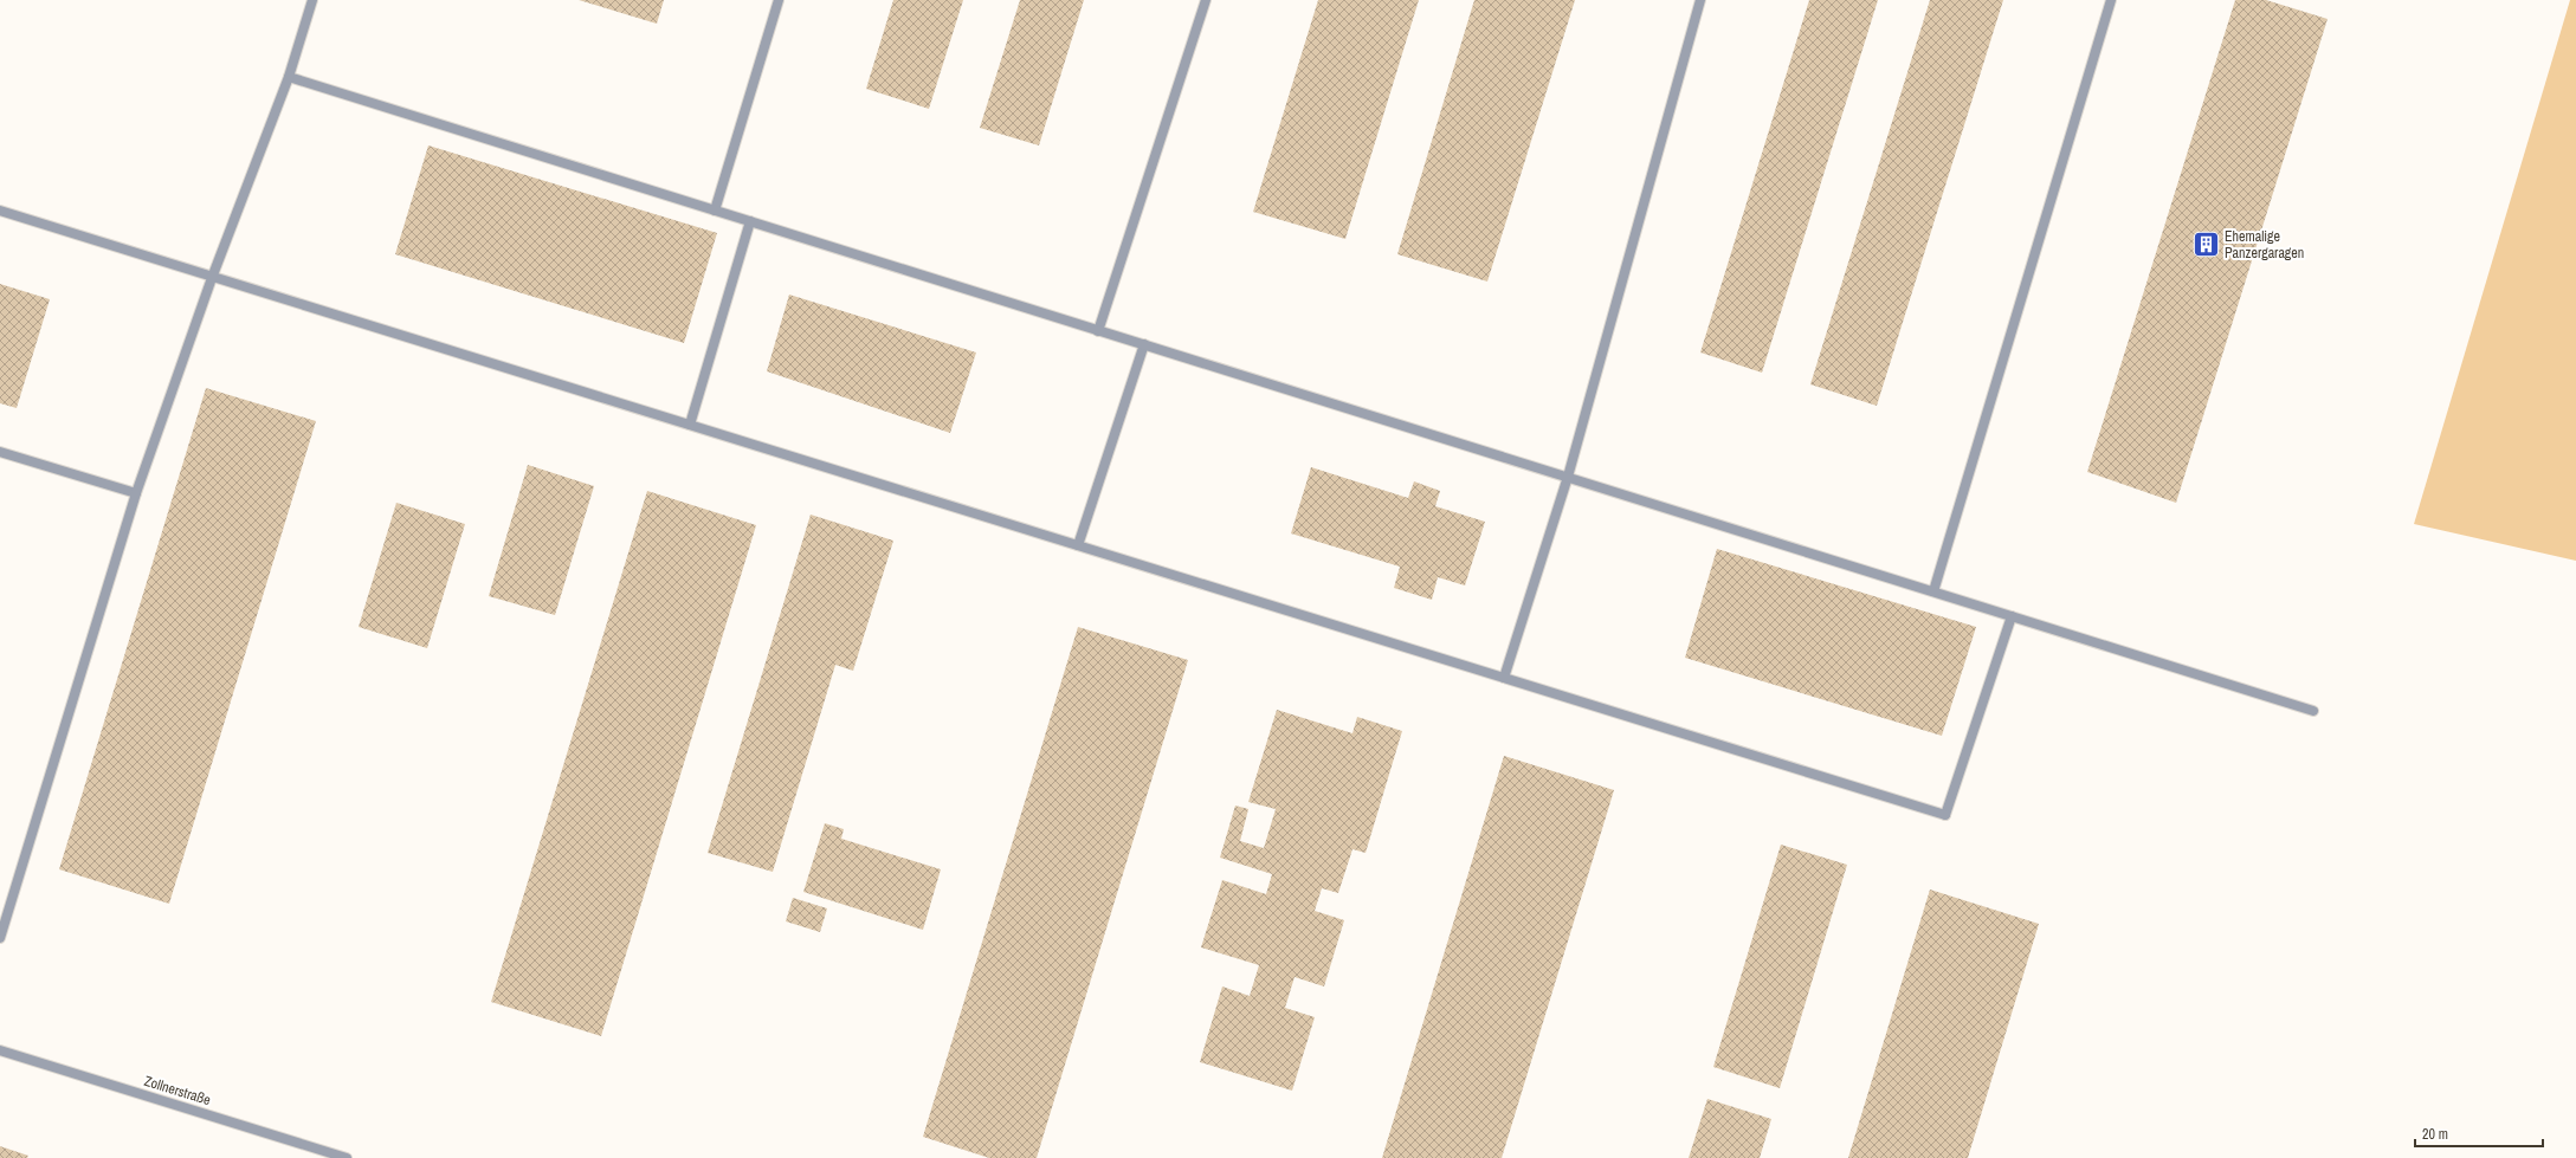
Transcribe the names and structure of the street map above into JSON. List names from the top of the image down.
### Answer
{
  "streets": {
    "street": ["Zollnerstraße"]
  },
  "places": {
    "building": ["Ehemalige Panzergaragen"]
  },
  "scale_bar": "20 m"
}
